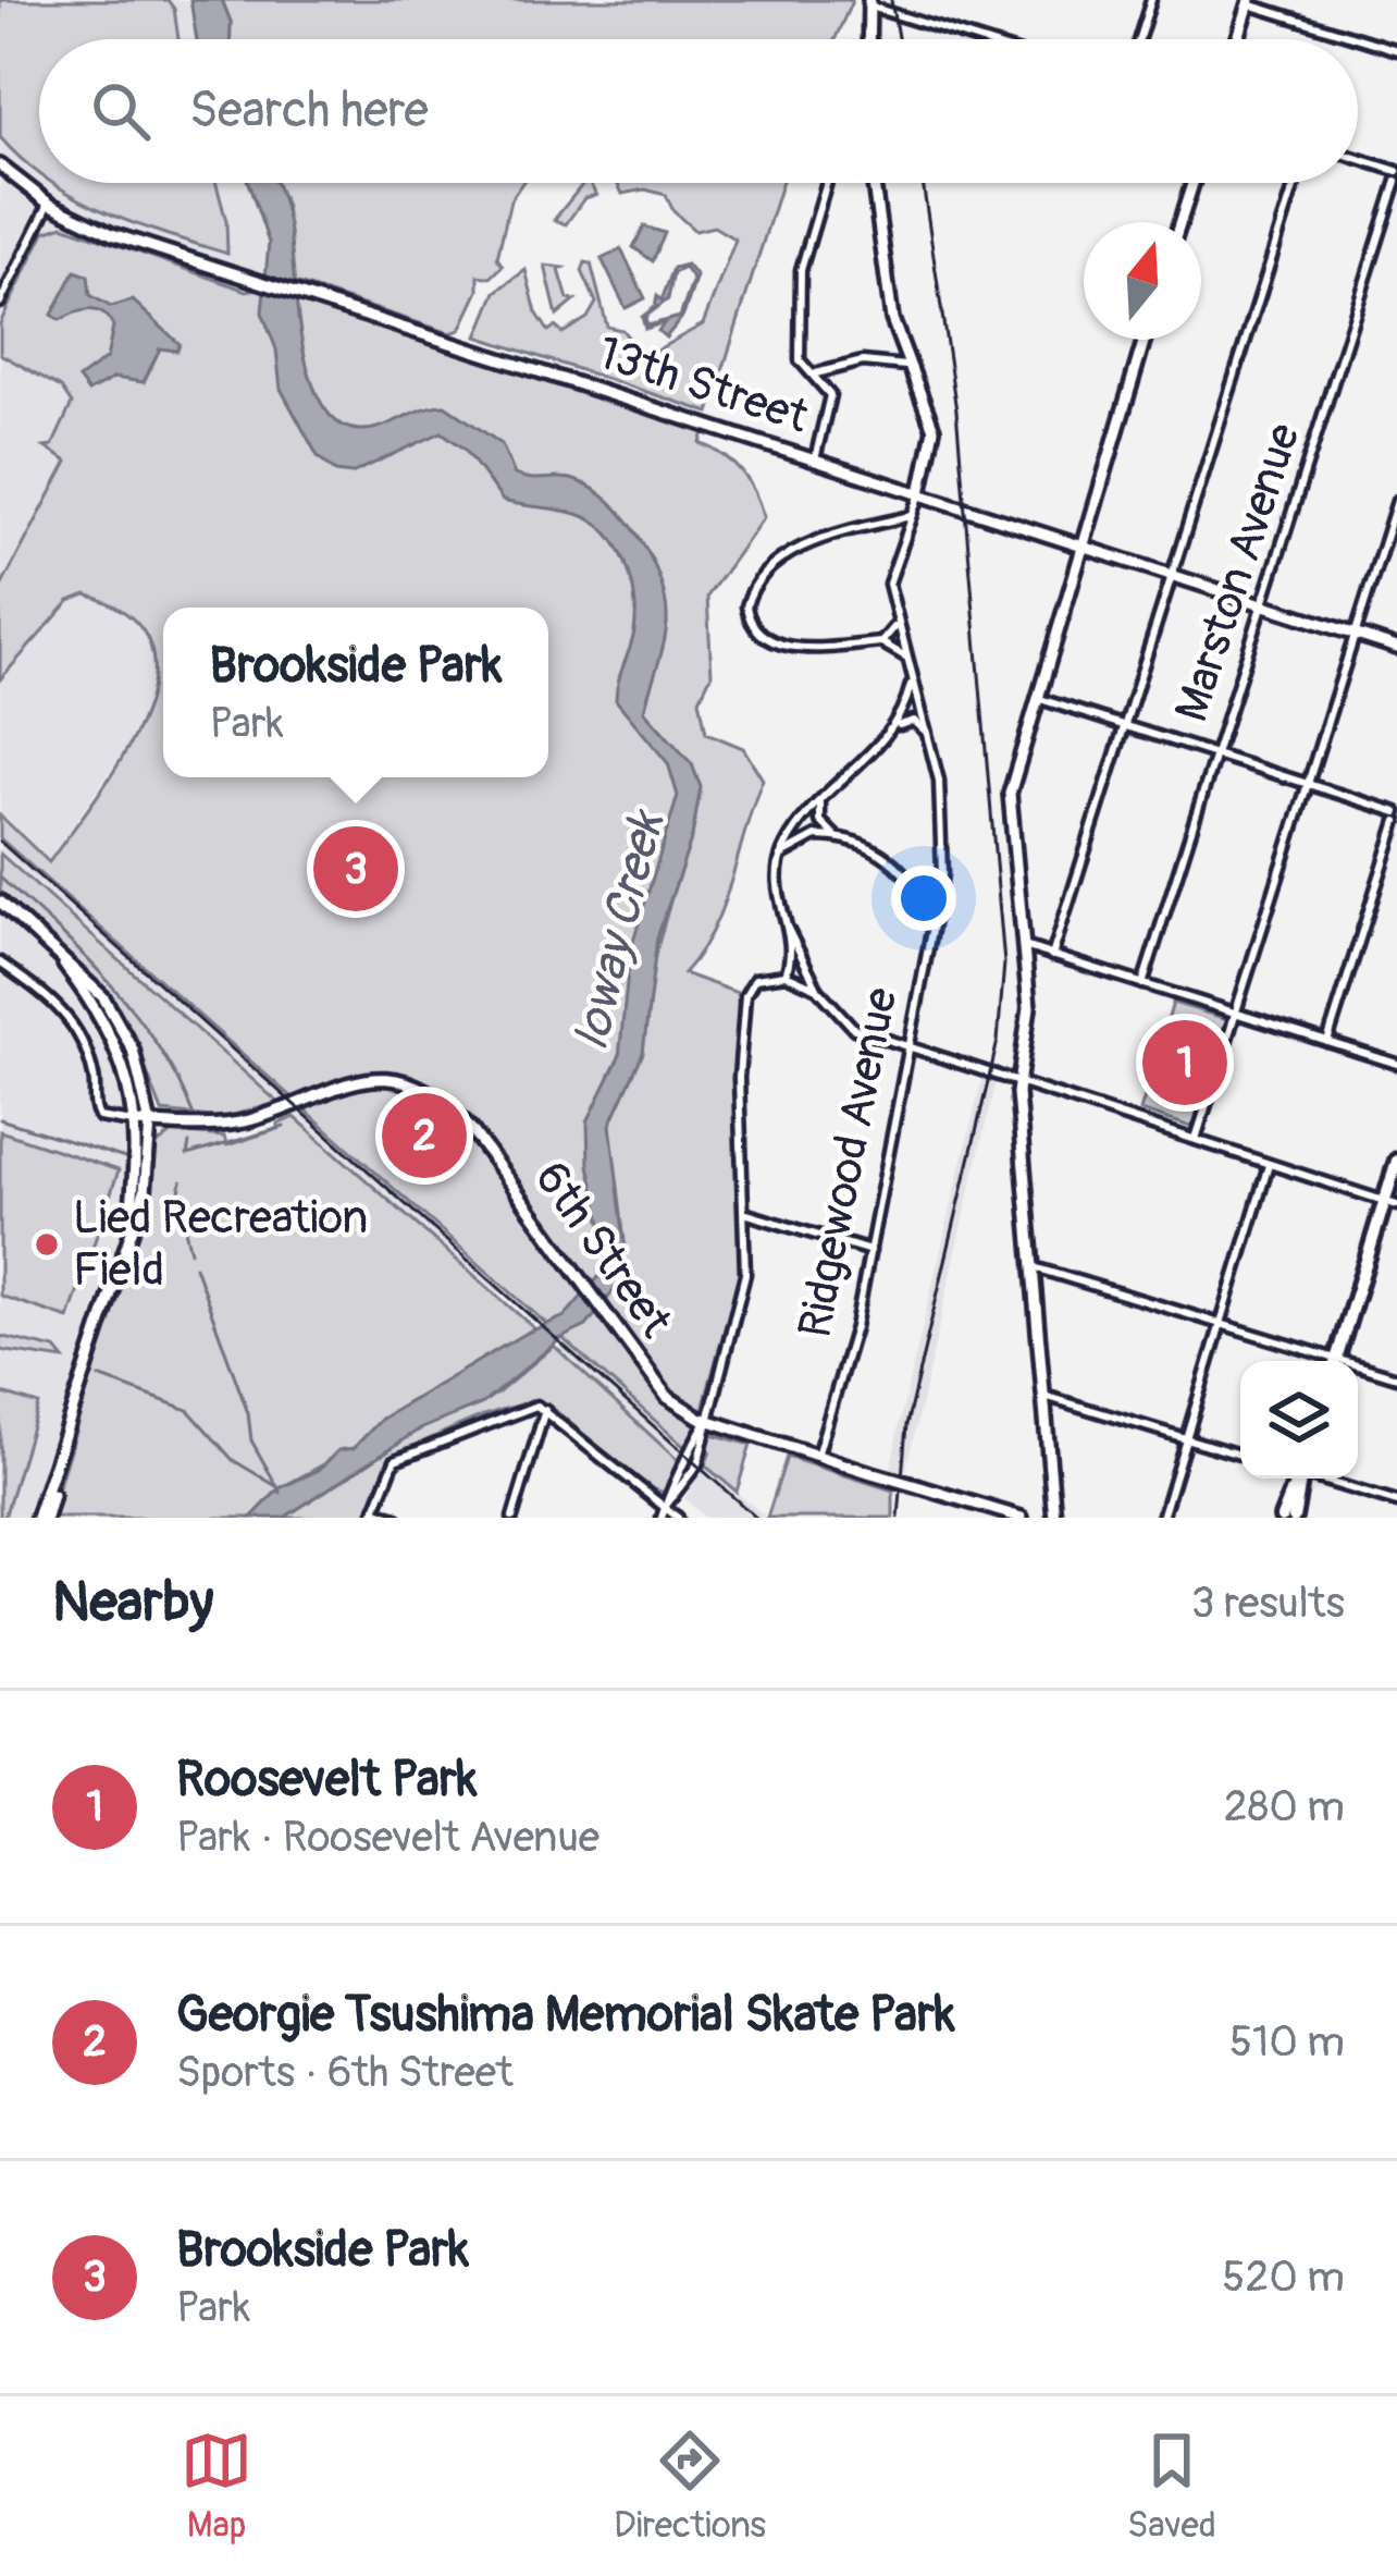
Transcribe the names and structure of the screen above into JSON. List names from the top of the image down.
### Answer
{
  "streets": {
    "main road": ["13th Street", "Ridgewood Avenue", "6th Street"],
    "street": ["Marston Avenue"]
  },
  "crossings": [
    ["13th Street", "Marston Avenue"],
    ["13th Street", "Ridgewood Avenue"],
    ["Ridgewood Avenue", "6th Street"]
  ],
  "water": ["Ioway Creek"],
  "places": ["Lied Recreation Field"],
  "north": "top",
  "page": {
    "search": "Search here",
    "popup": ["Brookside Park", "Park"],
    "pins": ["3", "1", "2"],
    "heading": ["Nearby", "3 results"],
    "list": [
      {
        "mark": "1",
        "name": "Roosevelt Park",
        "note": "Park · Roosevelt Avenue",
        "value": "280 m"
      },
      {
        "mark": "2",
        "name": "Georgie Tsushima Memorial Skate Park",
        "note": "Sports · 6th Street",
        "value": "510 m"
      },
      {
        "mark": "3",
        "name": "Brookside Park",
        "note": "Park",
        "value": "520 m"
      }
    ],
    "nav": ["Map", "Directions", "Saved"]
  }
}
